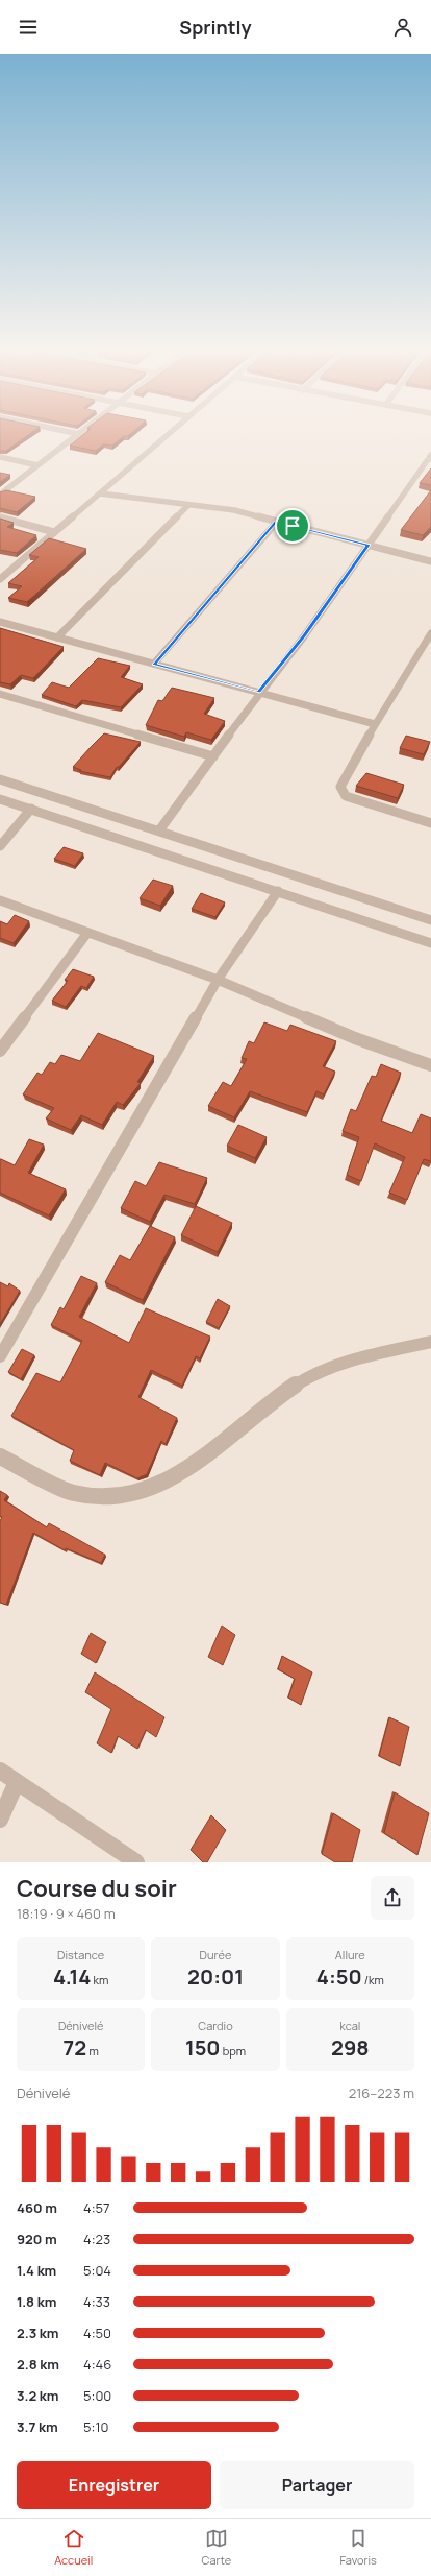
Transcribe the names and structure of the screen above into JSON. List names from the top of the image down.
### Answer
{
  "page": {
    "header": "Sprintly",
    "heading": ["Course du soir", "18:19 · 9 × 460 m"],
    "stats": [
      ["Distance", "4.14 km"],
      ["Durée", "20:01"],
      ["Allure", "4:50 /km"],
      ["Dénivelé", "72 m"],
      ["Cardio", "150 bpm"],
      ["kcal", "298"]
    ],
    "chart": ["Dénivelé", "216–223 m"],
    "list": [
      {
        "name": "460 m",
        "note": "4:57"
      },
      {
        "name": "920 m",
        "note": "4:23"
      },
      {
        "name": "1.4 km",
        "note": "5:04"
      },
      {
        "name": "1.8 km",
        "note": "4:33"
      },
      {
        "name": "2.3 km",
        "note": "4:50"
      },
      {
        "name": "2.8 km",
        "note": "4:46"
      },
      {
        "name": "3.2 km",
        "note": "5:00"
      },
      {
        "name": "3.7 km",
        "note": "5:10"
      }
    ],
    "buttons": ["Enregistrer", "Partager"],
    "tabs": ["Accueil", "Carte", "Favoris"]
  }
}
